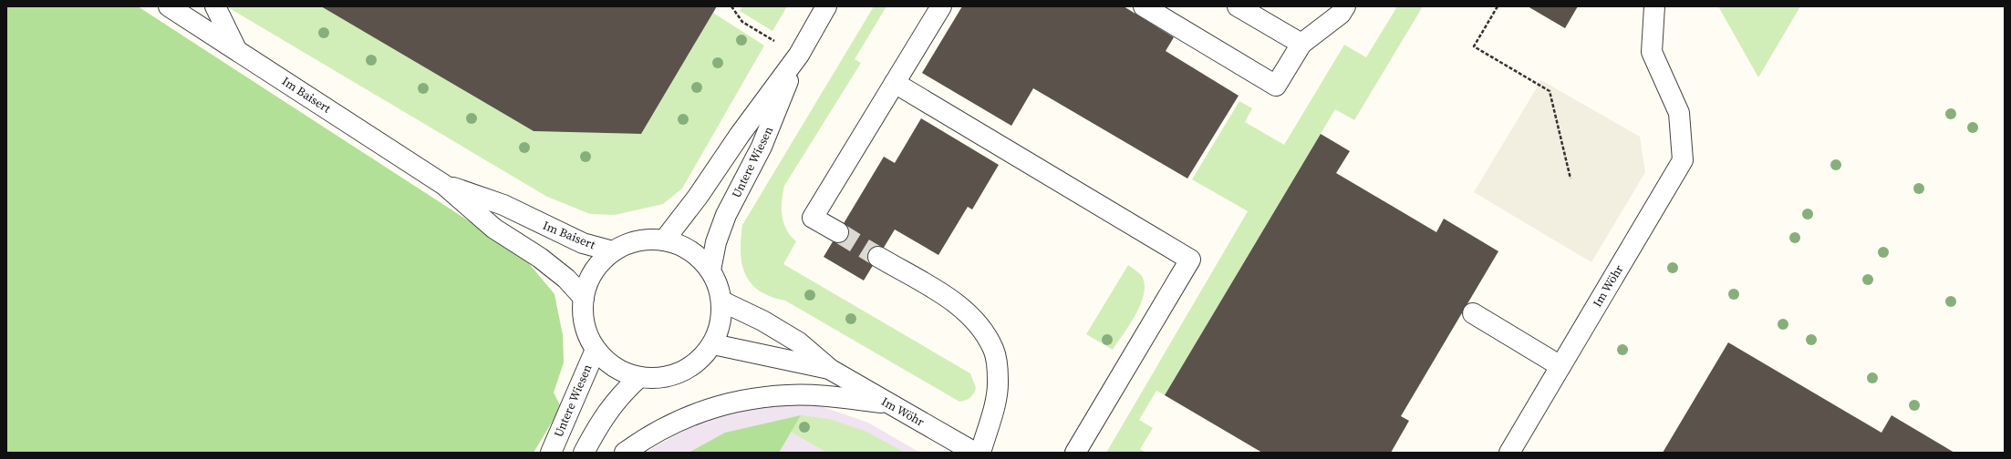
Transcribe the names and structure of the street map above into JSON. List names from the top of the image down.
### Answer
{
  "streets": {
    "street": ["Im Baisert", "Untere Wiesen", "Im Wöhr"]
  },
  "crossings": [
    ["Im Baisert", "Untere Wiesen"],
    ["Untere Wiesen", "Im Wöhr"]
  ]
}
